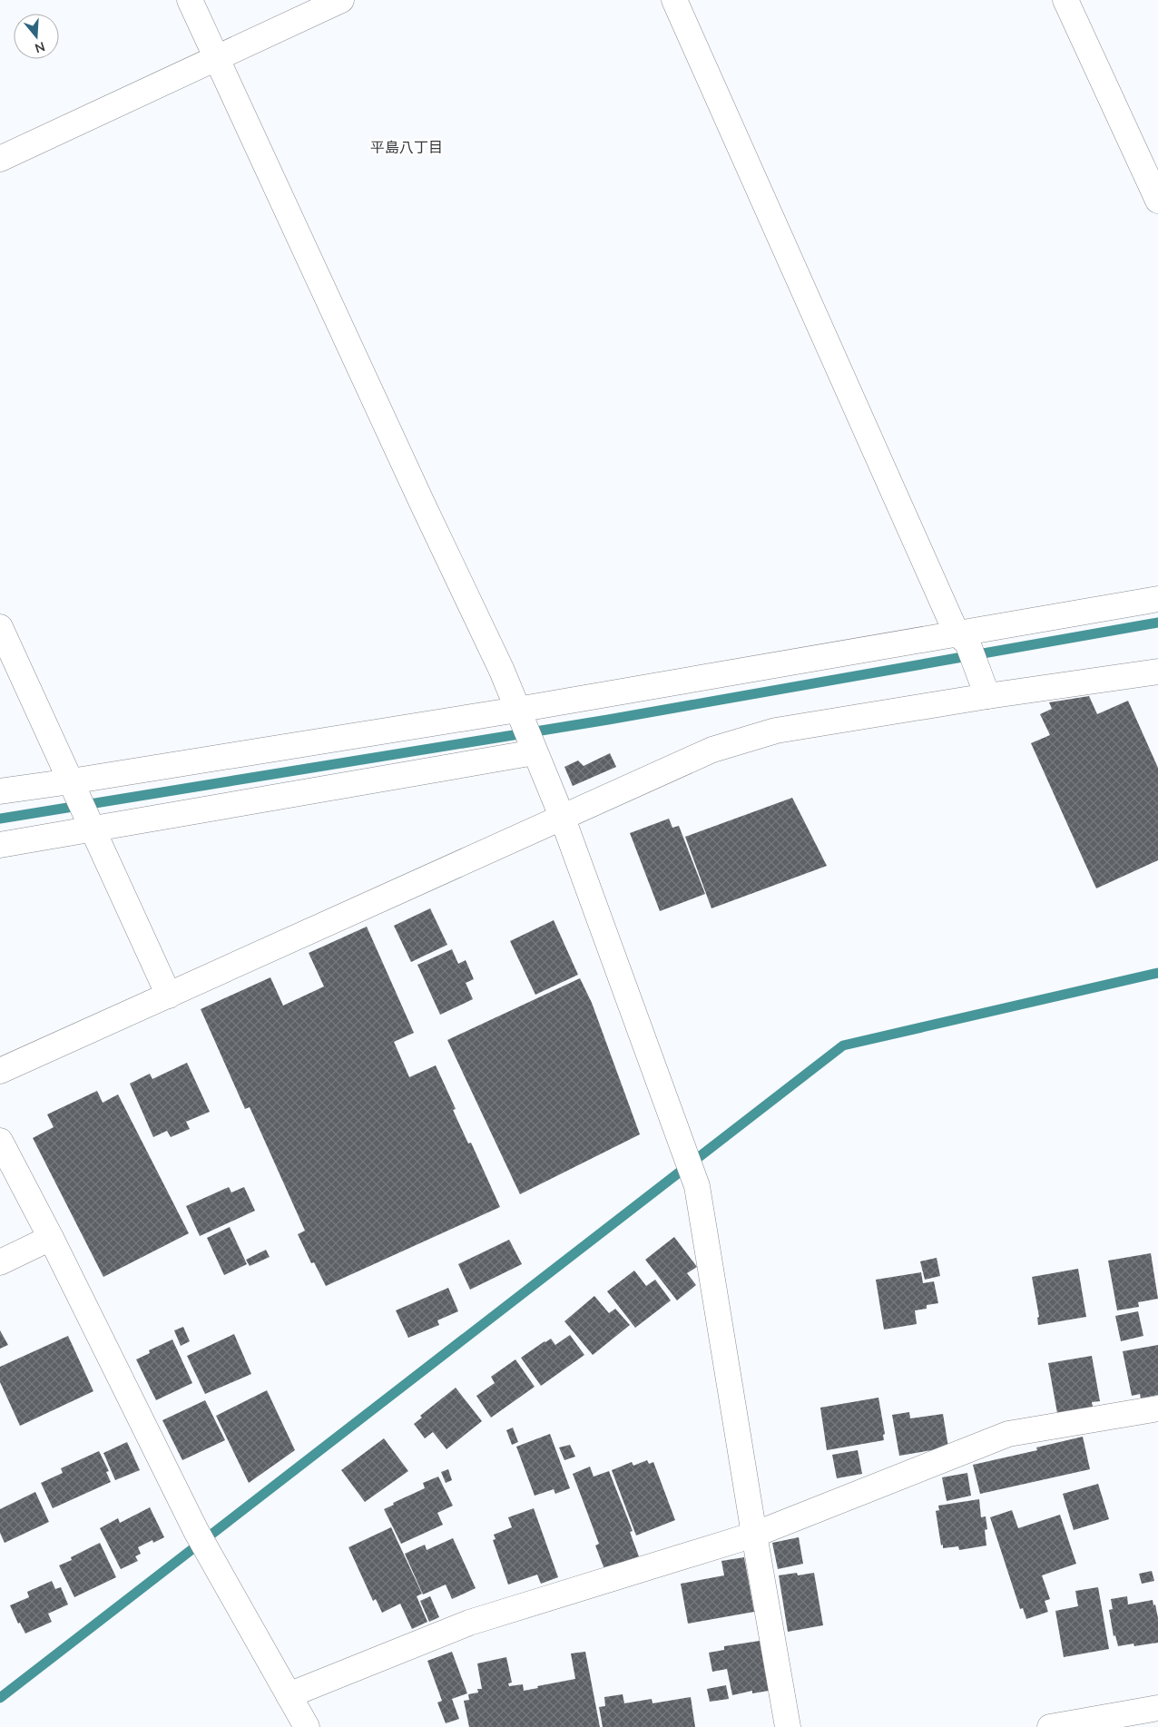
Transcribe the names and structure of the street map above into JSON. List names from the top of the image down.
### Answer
{
  "districts": ["平島八丁目"],
  "north": "bottom"
}
